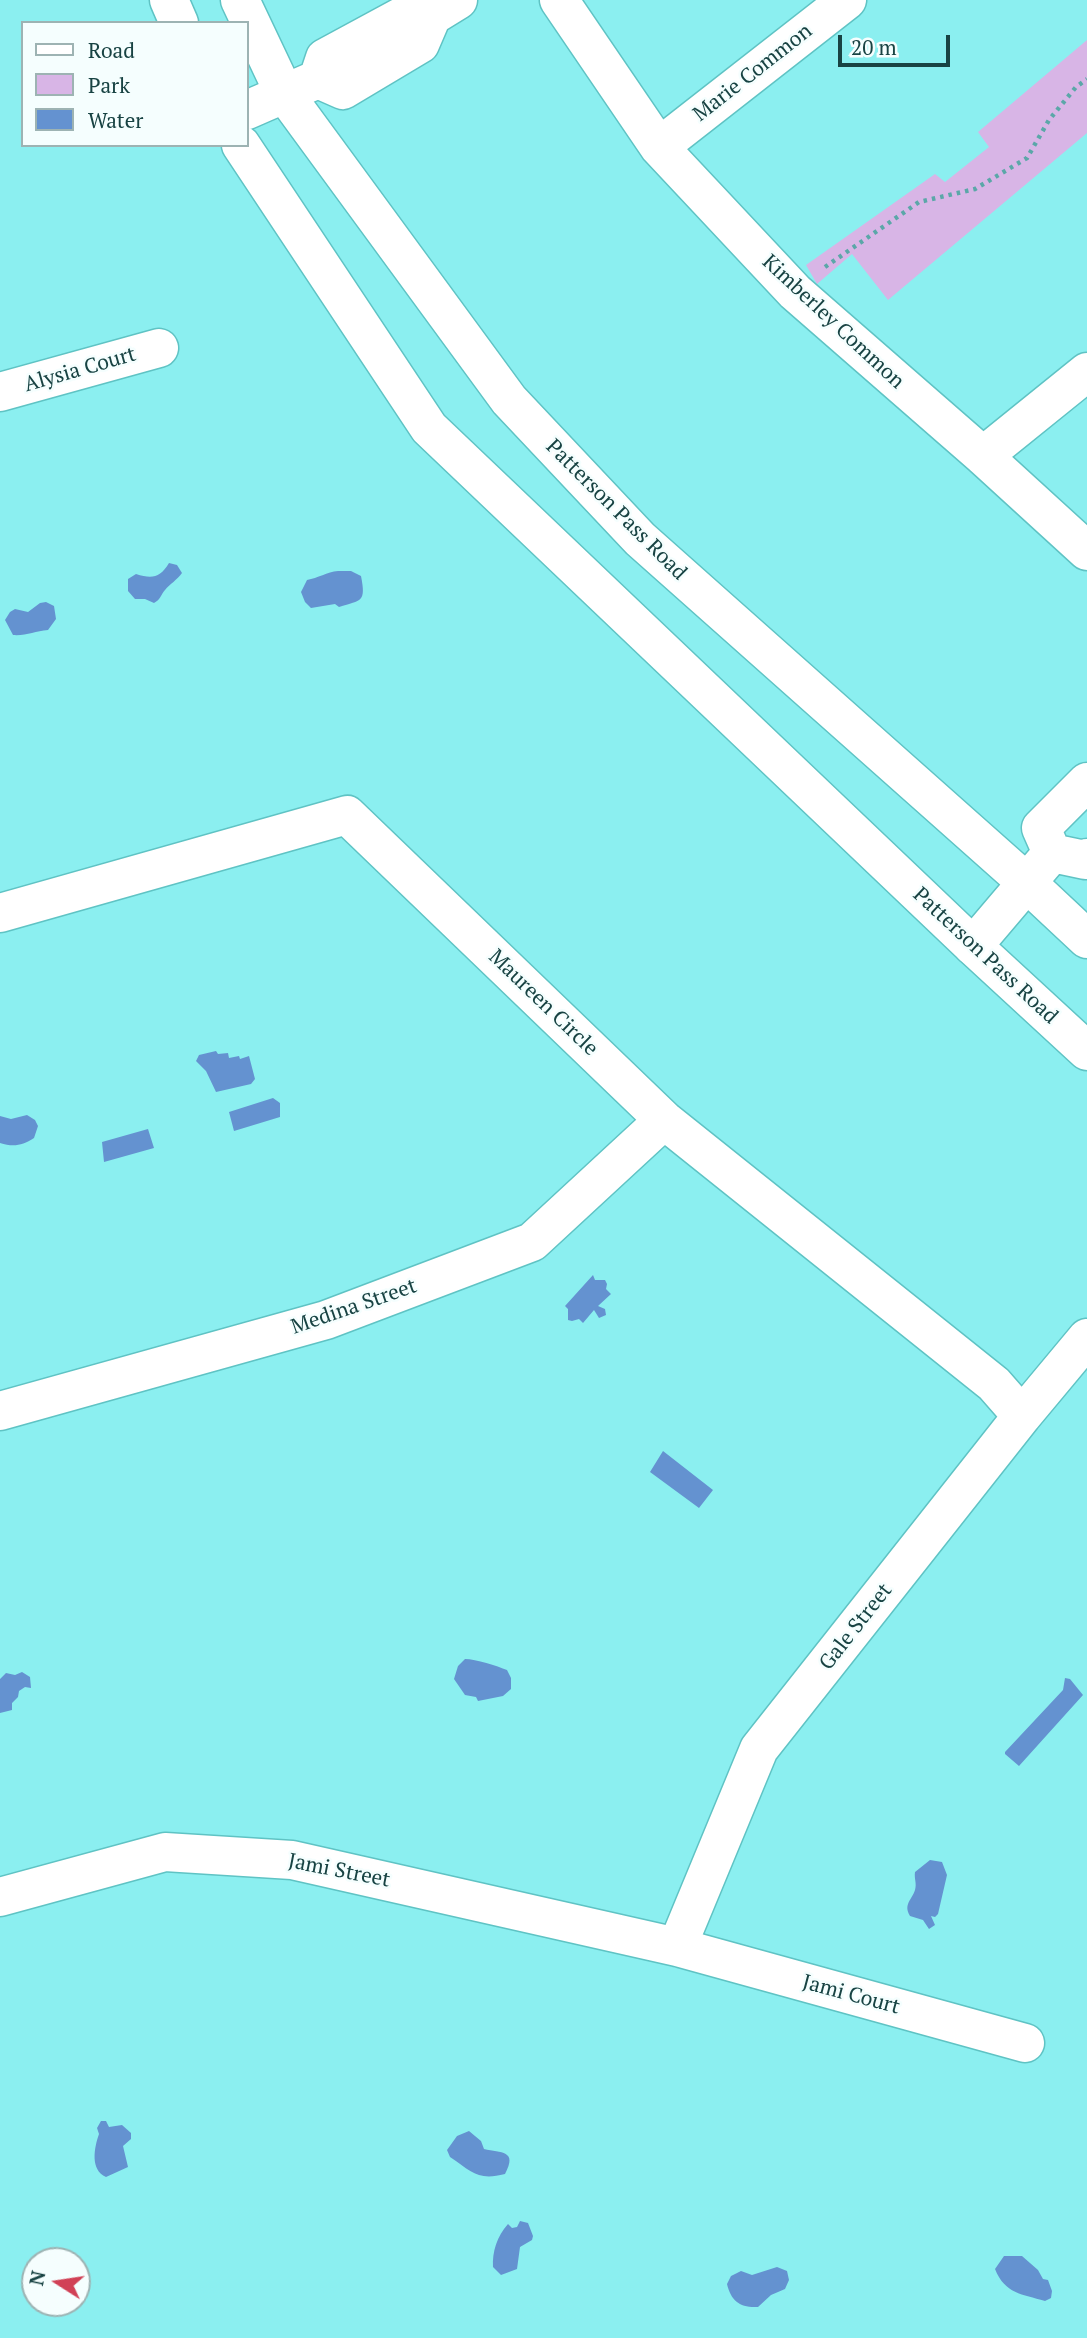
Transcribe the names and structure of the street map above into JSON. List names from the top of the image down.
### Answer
{
  "streets": {
    "street": [
      "Marie Common",
      "Kimberley Common",
      "Alysia Court",
      "Patterson Pass Road",
      "Maureen Circle",
      "Medina Street",
      "Gale Street",
      "Jami Street",
      "Jami Court"
    ]
  },
  "crossings": [
    ["Marie Common", "Kimberley Common"],
    ["Maureen Circle", "Medina Street"],
    ["Maureen Circle", "Gale Street"],
    ["Gale Street", "Jami Street"],
    ["Gale Street", "Jami Court"],
    ["Jami Street", "Jami Court"]
  ],
  "legend": ["Road", "Park", "Water"],
  "scale_bar": "20 m",
  "north": "left"
}
